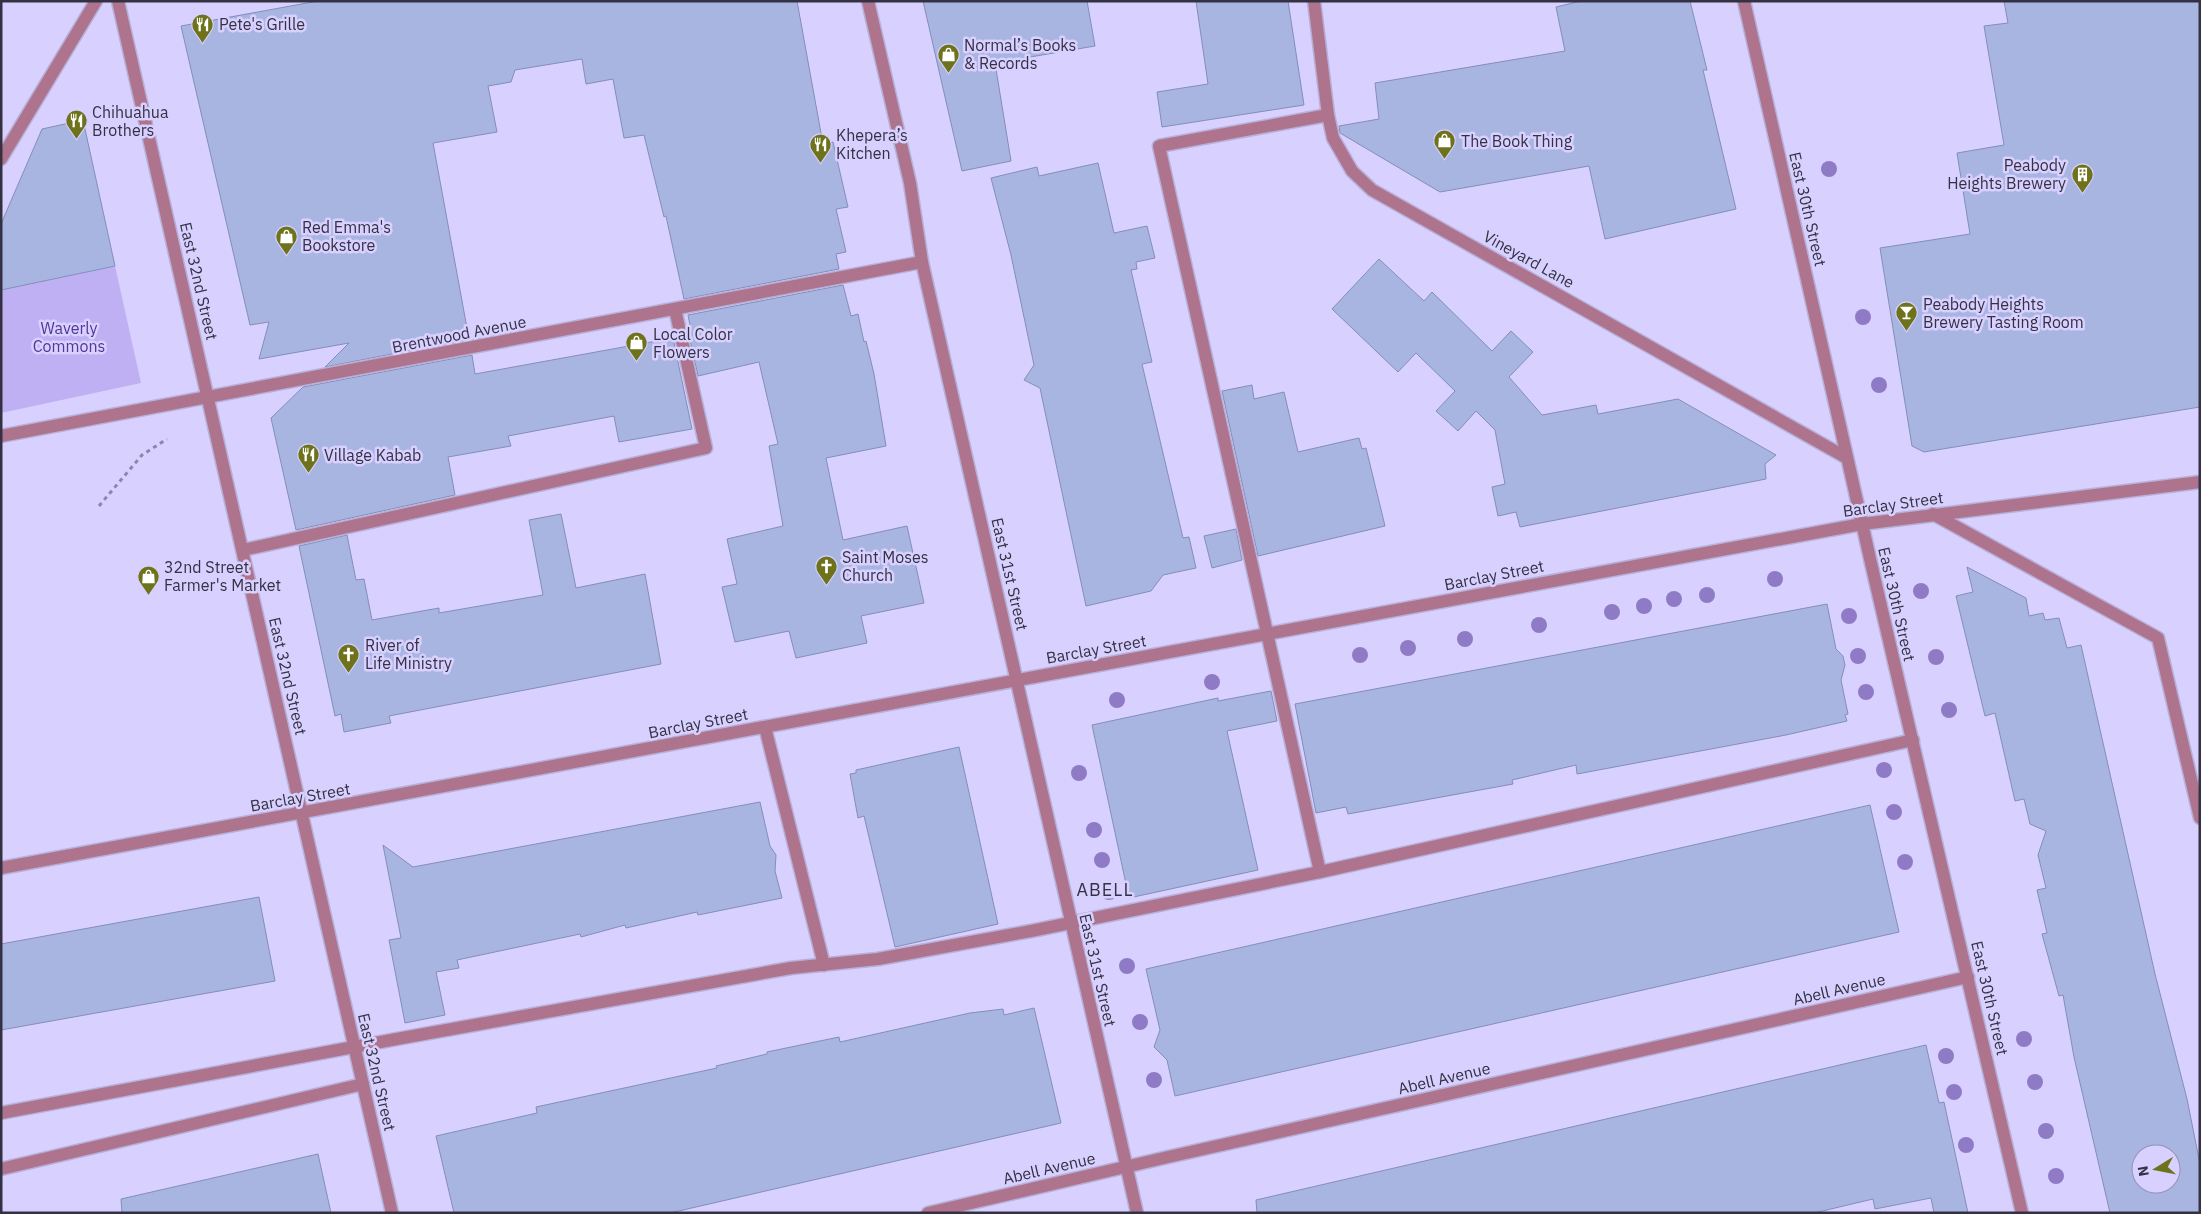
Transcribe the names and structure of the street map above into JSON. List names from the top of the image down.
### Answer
{
  "streets": {
    "street": [
      "East 30th Street",
      "Vineyard Lane",
      "East 32nd Street",
      "Brentwood Avenue",
      "Barclay Street",
      "East 31st Street",
      "Abell Avenue"
    ]
  },
  "crossings": [
    ["East 30th Street", "Vineyard Lane"],
    ["East 30th Street", "Barclay Street"],
    ["East 30th Street", "Abell Avenue"],
    ["East 32nd Street", "Brentwood Avenue"],
    ["East 32nd Street", "Barclay Street"],
    ["Brentwood Avenue", "East 31st Street"],
    ["Barclay Street", "East 31st Street"],
    ["East 31st Street", "Abell Avenue"]
  ],
  "districts": ["ABELL"],
  "parks": ["Waverly Commons"],
  "places": {
    "restaurant": [
      "Pete's Grille",
      "Chihuahua Brothers",
      "Khepera’s Kitchen",
      "Village Kabab"
    ],
    "shop": [
      "Normal’s Books & Records",
      "The Book Thing",
      "Red Emma's Bookstore",
      "Local Color Flowers",
      "32nd Street Farmer's Market"
    ],
    "building": ["Peabody Heights Brewery"],
    "bar": ["Peabody Heights Brewery Tasting Room"],
    "church": ["Saint Moses Church", "River of Life Ministry"]
  },
  "north": "left"
}
